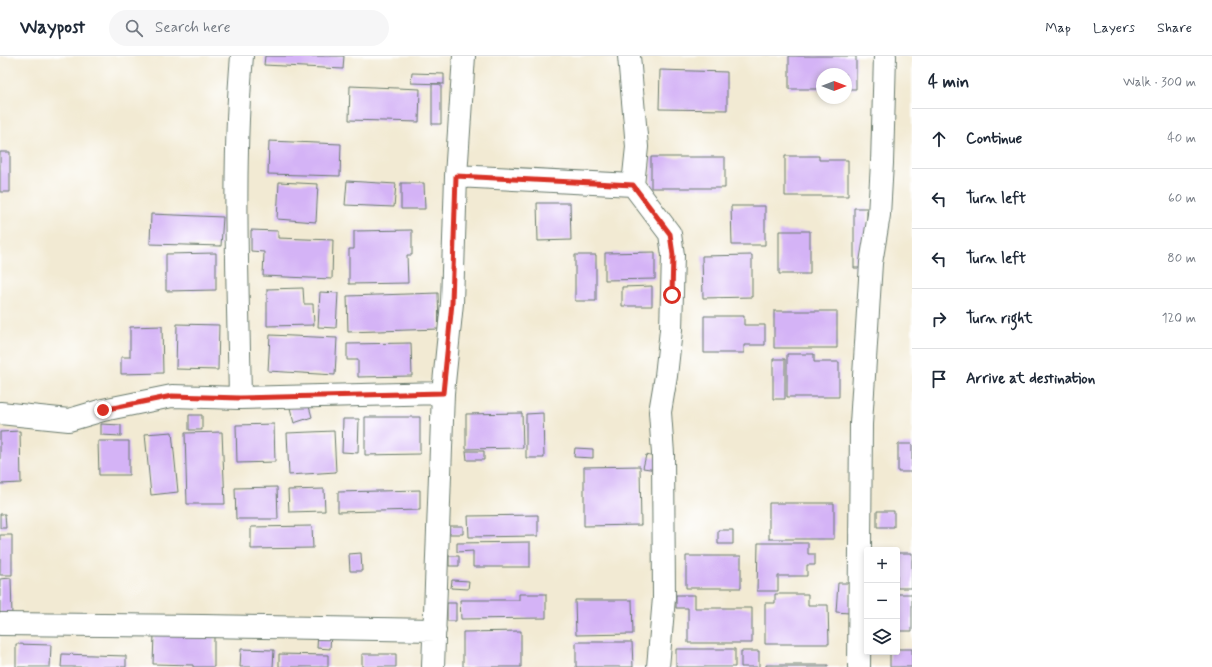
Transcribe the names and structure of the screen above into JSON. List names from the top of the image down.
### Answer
{
  "north": "right",
  "page": {
    "header": "Waypost",
    "search": "Search here",
    "nav": ["Map", "Layers", "Share"],
    "heading": ["4 min", "Walk · 300 m"],
    "list": [
      ["Continue", "40 m"],
      ["Turn left", "60 m"],
      ["Turn left", "80 m"],
      ["Turn right", "120 m"],
      "Arrive at destination"
    ],
    "map_buttons": ["+", "−"]
  }
}
